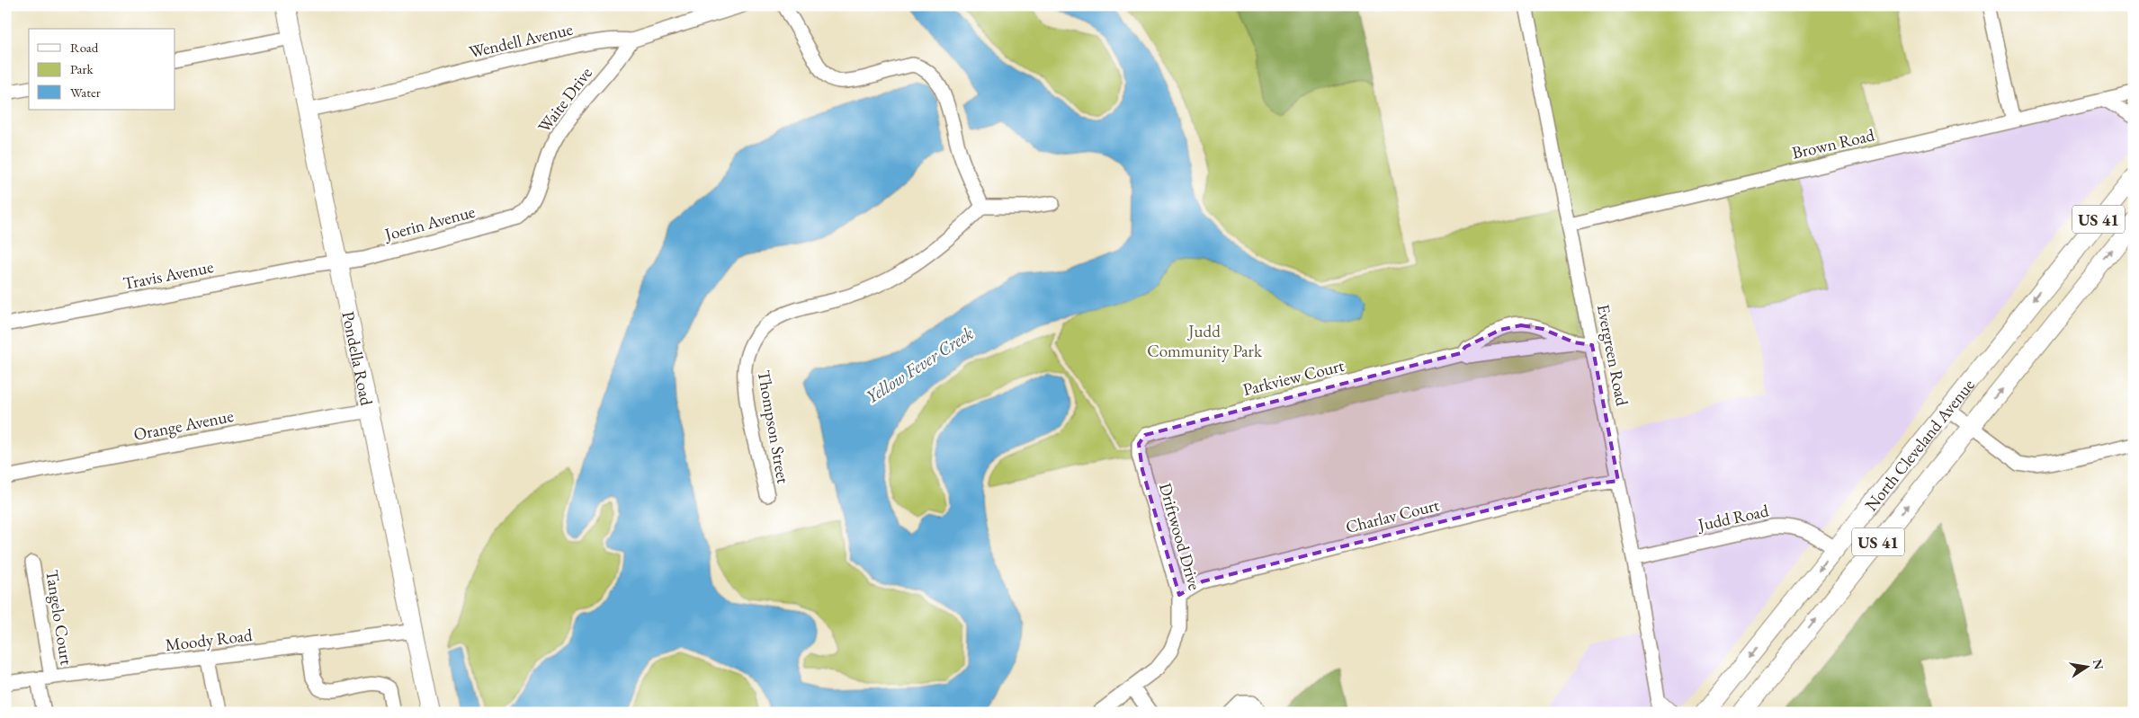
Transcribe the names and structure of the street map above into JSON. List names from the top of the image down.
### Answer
{
  "streets": {
    "main road": ["US 41", "Pondella Road", "North Cleveland Avenue"],
    "street": [
      "Wendell Avenue",
      "Waite Drive",
      "Brown Road",
      "Joerin Avenue",
      "Travis Avenue",
      "Evergreen Road",
      "Parkview Court",
      "Orange Avenue",
      "Thompson Street",
      "Charlav Court",
      "Judd Road",
      "Driftwood Drive",
      "Tangelo Court",
      "Moody Road"
    ]
  },
  "crossings": [
    ["Wendell Avenue", "Waite Drive"],
    ["Wendell Avenue", "Pondella Road"],
    ["Waite Drive", "Joerin Avenue"],
    ["Brown Road", "Evergreen Road"],
    ["Joerin Avenue", "Travis Avenue"],
    ["Joerin Avenue", "Pondella Road"],
    ["Travis Avenue", "Pondella Road"],
    ["Evergreen Road", "Parkview Court"],
    ["Evergreen Road", "Charlav Court"],
    ["Evergreen Road", "Judd Road"],
    ["Pondella Road", "Orange Avenue"],
    ["Pondella Road", "Moody Road"],
    ["Parkview Court", "Driftwood Drive"],
    ["North Cleveland Avenue", "Judd Road"],
    ["Charlav Court", "Driftwood Drive"],
    ["Tangelo Court", "Moody Road"]
  ],
  "water": ["Yellow Fever Creek"],
  "parks": ["Judd Community Park"],
  "legend": ["Road", "Park", "Water"],
  "north": "right"
}
